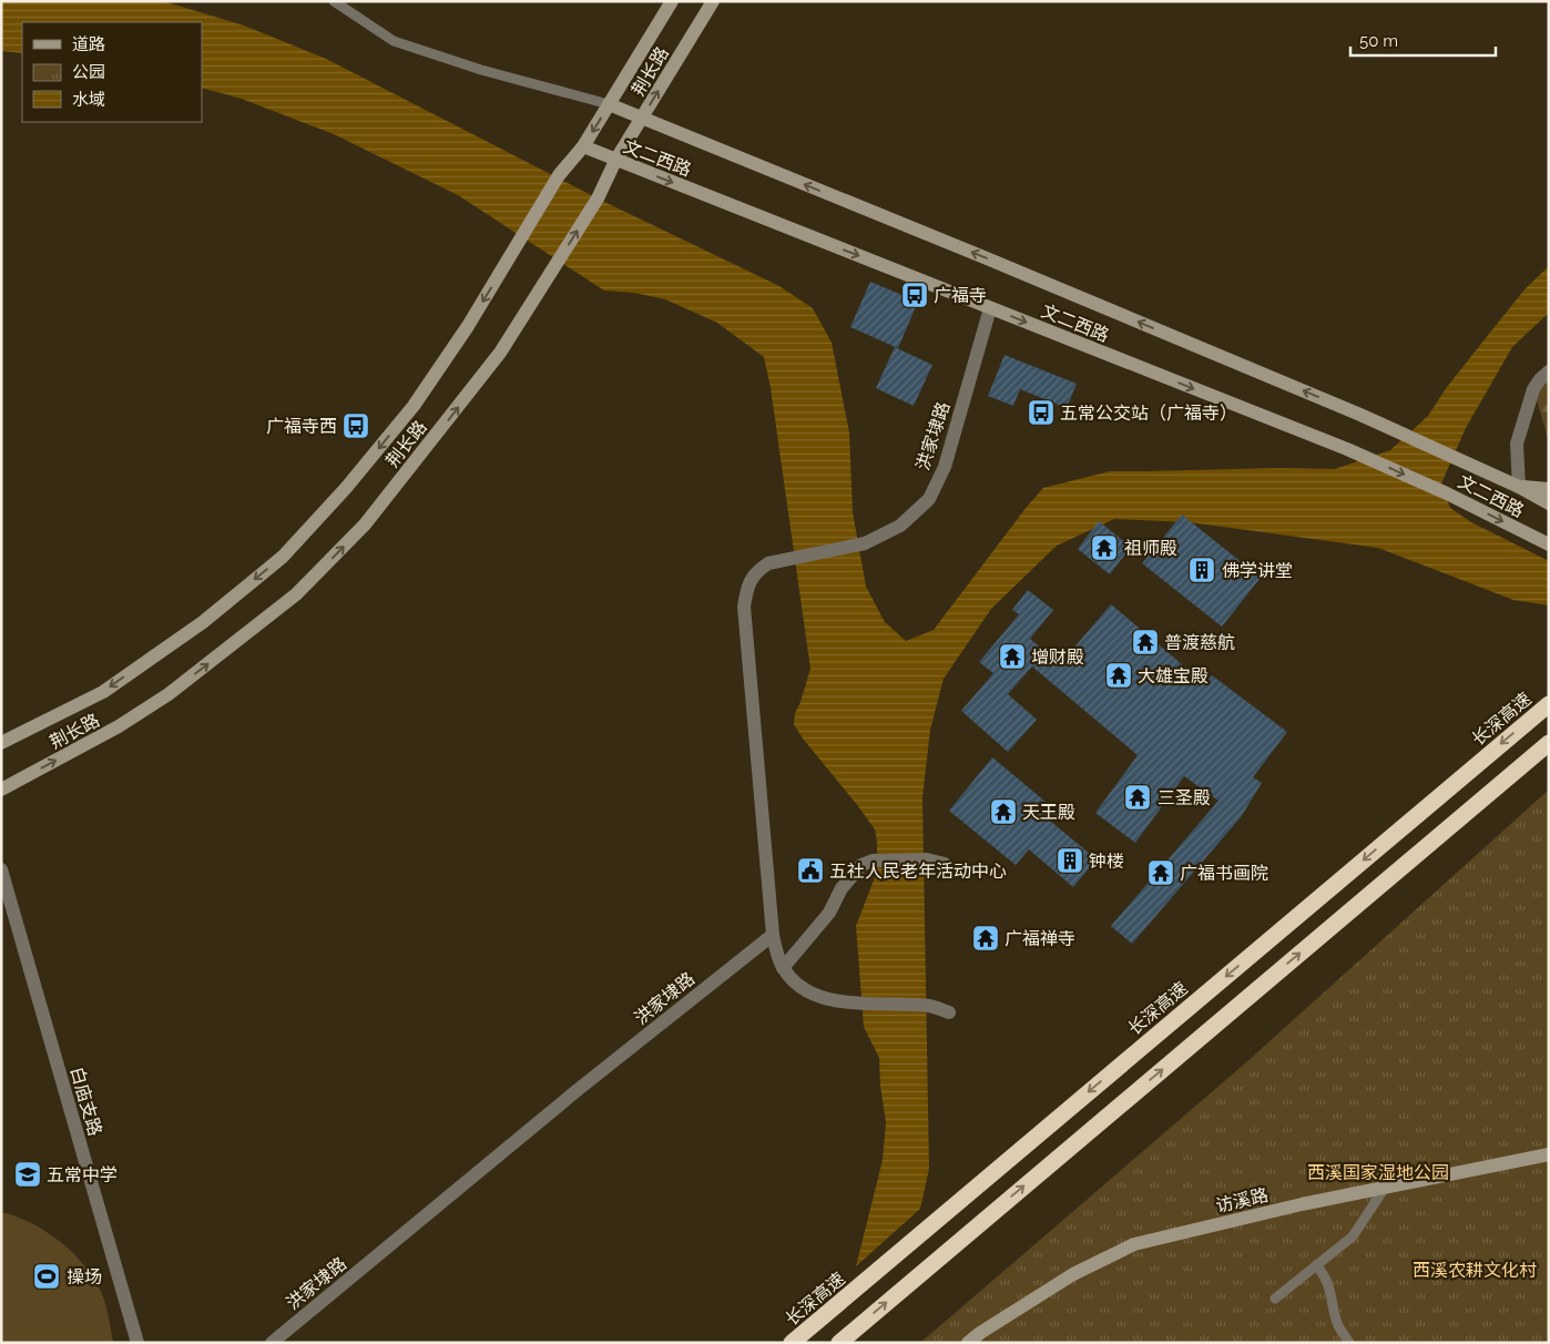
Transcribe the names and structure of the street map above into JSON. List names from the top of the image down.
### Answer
{
  "streets": {
    "highway": ["长深高速"],
    "main road": ["荆长路", "文二西路", "访溪路"],
    "street": ["洪家埭路", "白庙支路"]
  },
  "crossings": [
    ["荆长路", "文二西路"],
    ["文二西路", "洪家埭路"]
  ],
  "parks": ["西溪国家湿地公园", "西溪农耕文化村"],
  "places": {
    "bus stop": ["广福寺", "五常公交站（广福寺）", "广福寺西"],
    "temple": [
      "祖师殿",
      "普渡慈航",
      "增财殿",
      "大雄宝殿",
      "三圣殿",
      "天王殿",
      "广福书画院",
      "广福禅寺"
    ],
    "building": ["佛学讲堂", "钟楼"],
    "public building": ["五社人民老年活动中心"],
    "school or university": ["五常中学"],
    "sports": ["操场"]
  },
  "legend": ["道路", "公园", "水域"],
  "scale_bar": "50 m"
}
